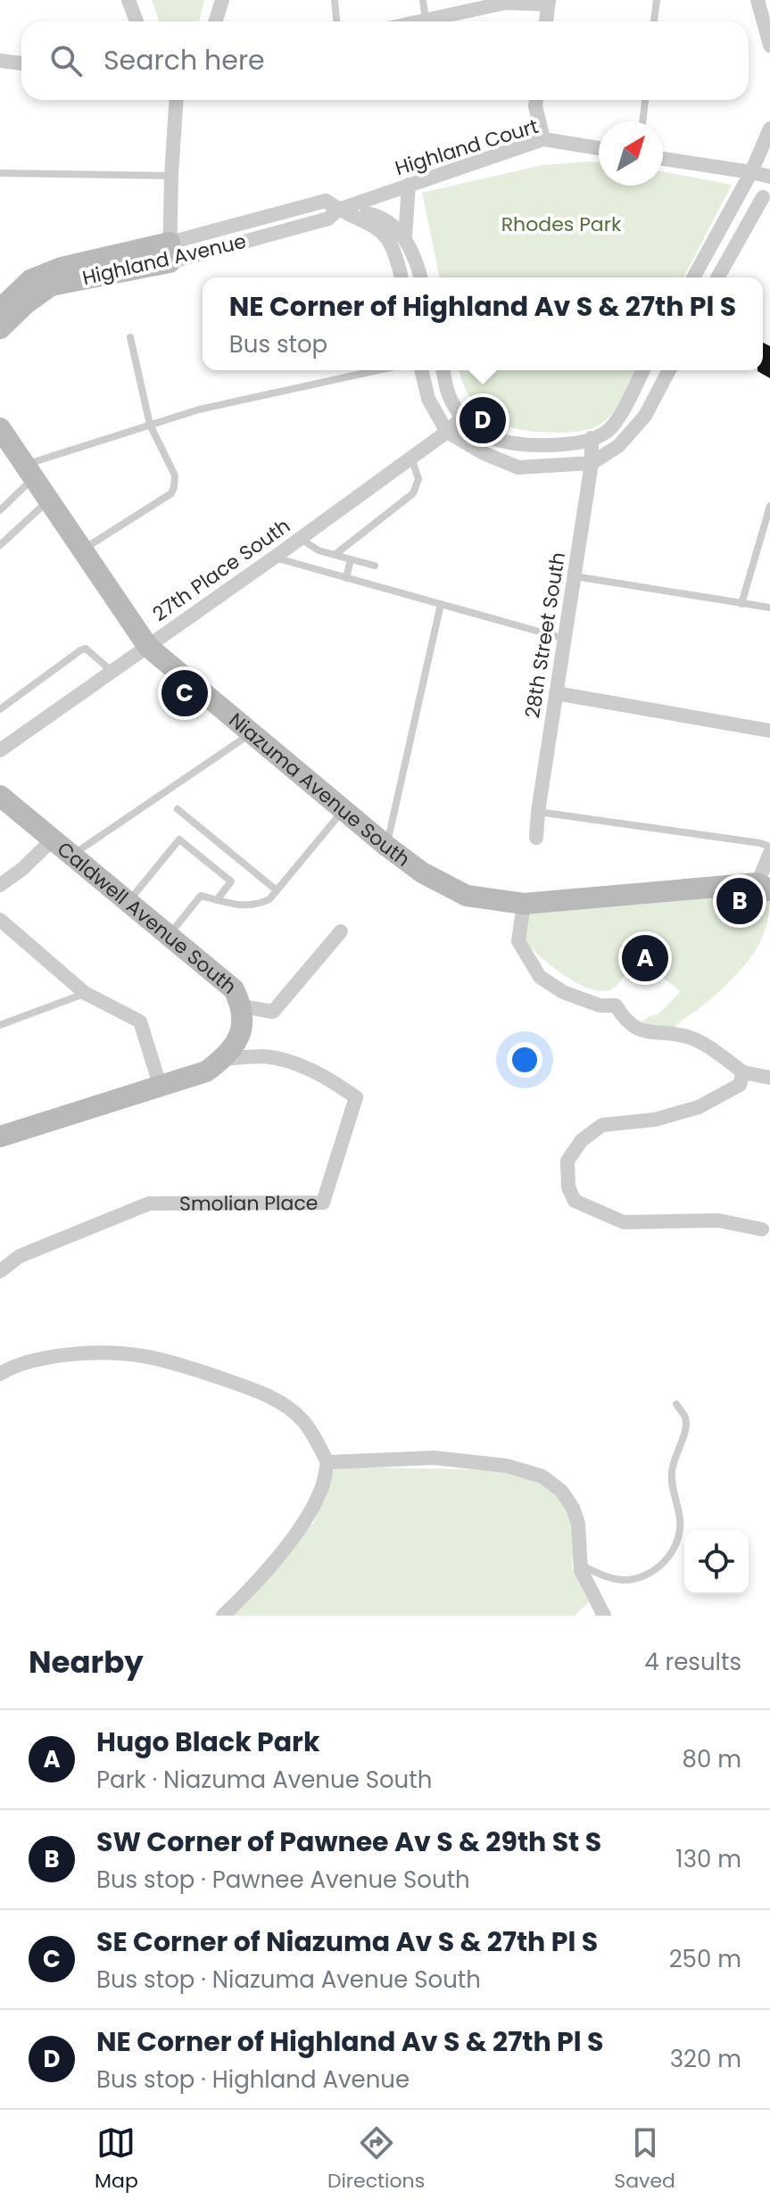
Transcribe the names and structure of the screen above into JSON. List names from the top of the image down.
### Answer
{
  "streets": {
    "street": [
      "Highland Court",
      "Highland Avenue",
      "27th Place South",
      "28th Street South",
      "Niazuma Avenue South",
      "Caldwell Avenue South",
      "Smolian Place"
    ]
  },
  "crossings": [
    ["Highland Court", "Highland Avenue"],
    ["27th Place South", "Niazuma Avenue South"],
    ["Caldwell Avenue South", "Smolian Place"]
  ],
  "parks": ["Rhodes Park"],
  "north": "top right",
  "page": {
    "search": "Search here",
    "popup": ["NE Corner of Highland Av S & 27th Pl S", "Bus stop"],
    "pins": [
      "D",
      "C",
      "B",
      "A"
    ],
    "heading": ["Nearby", "4 results"],
    "list": [
      {
        "mark": "A",
        "name": "Hugo Black Park",
        "note": "Park · Niazuma Avenue South",
        "value": "80 m"
      },
      {
        "mark": "B",
        "name": "SW Corner of Pawnee Av S & 29th St S",
        "note": "Bus stop · Pawnee Avenue South",
        "value": "130 m"
      },
      {
        "mark": "C",
        "name": "SE Corner of Niazuma Av S & 27th Pl S",
        "note": "Bus stop · Niazuma Avenue South",
        "value": "250 m"
      },
      {
        "mark": "D",
        "name": "NE Corner of Highland Av S & 27th Pl S",
        "note": "Bus stop · Highland Avenue",
        "value": "320 m"
      }
    ],
    "nav": ["Map", "Directions", "Saved"]
  }
}
